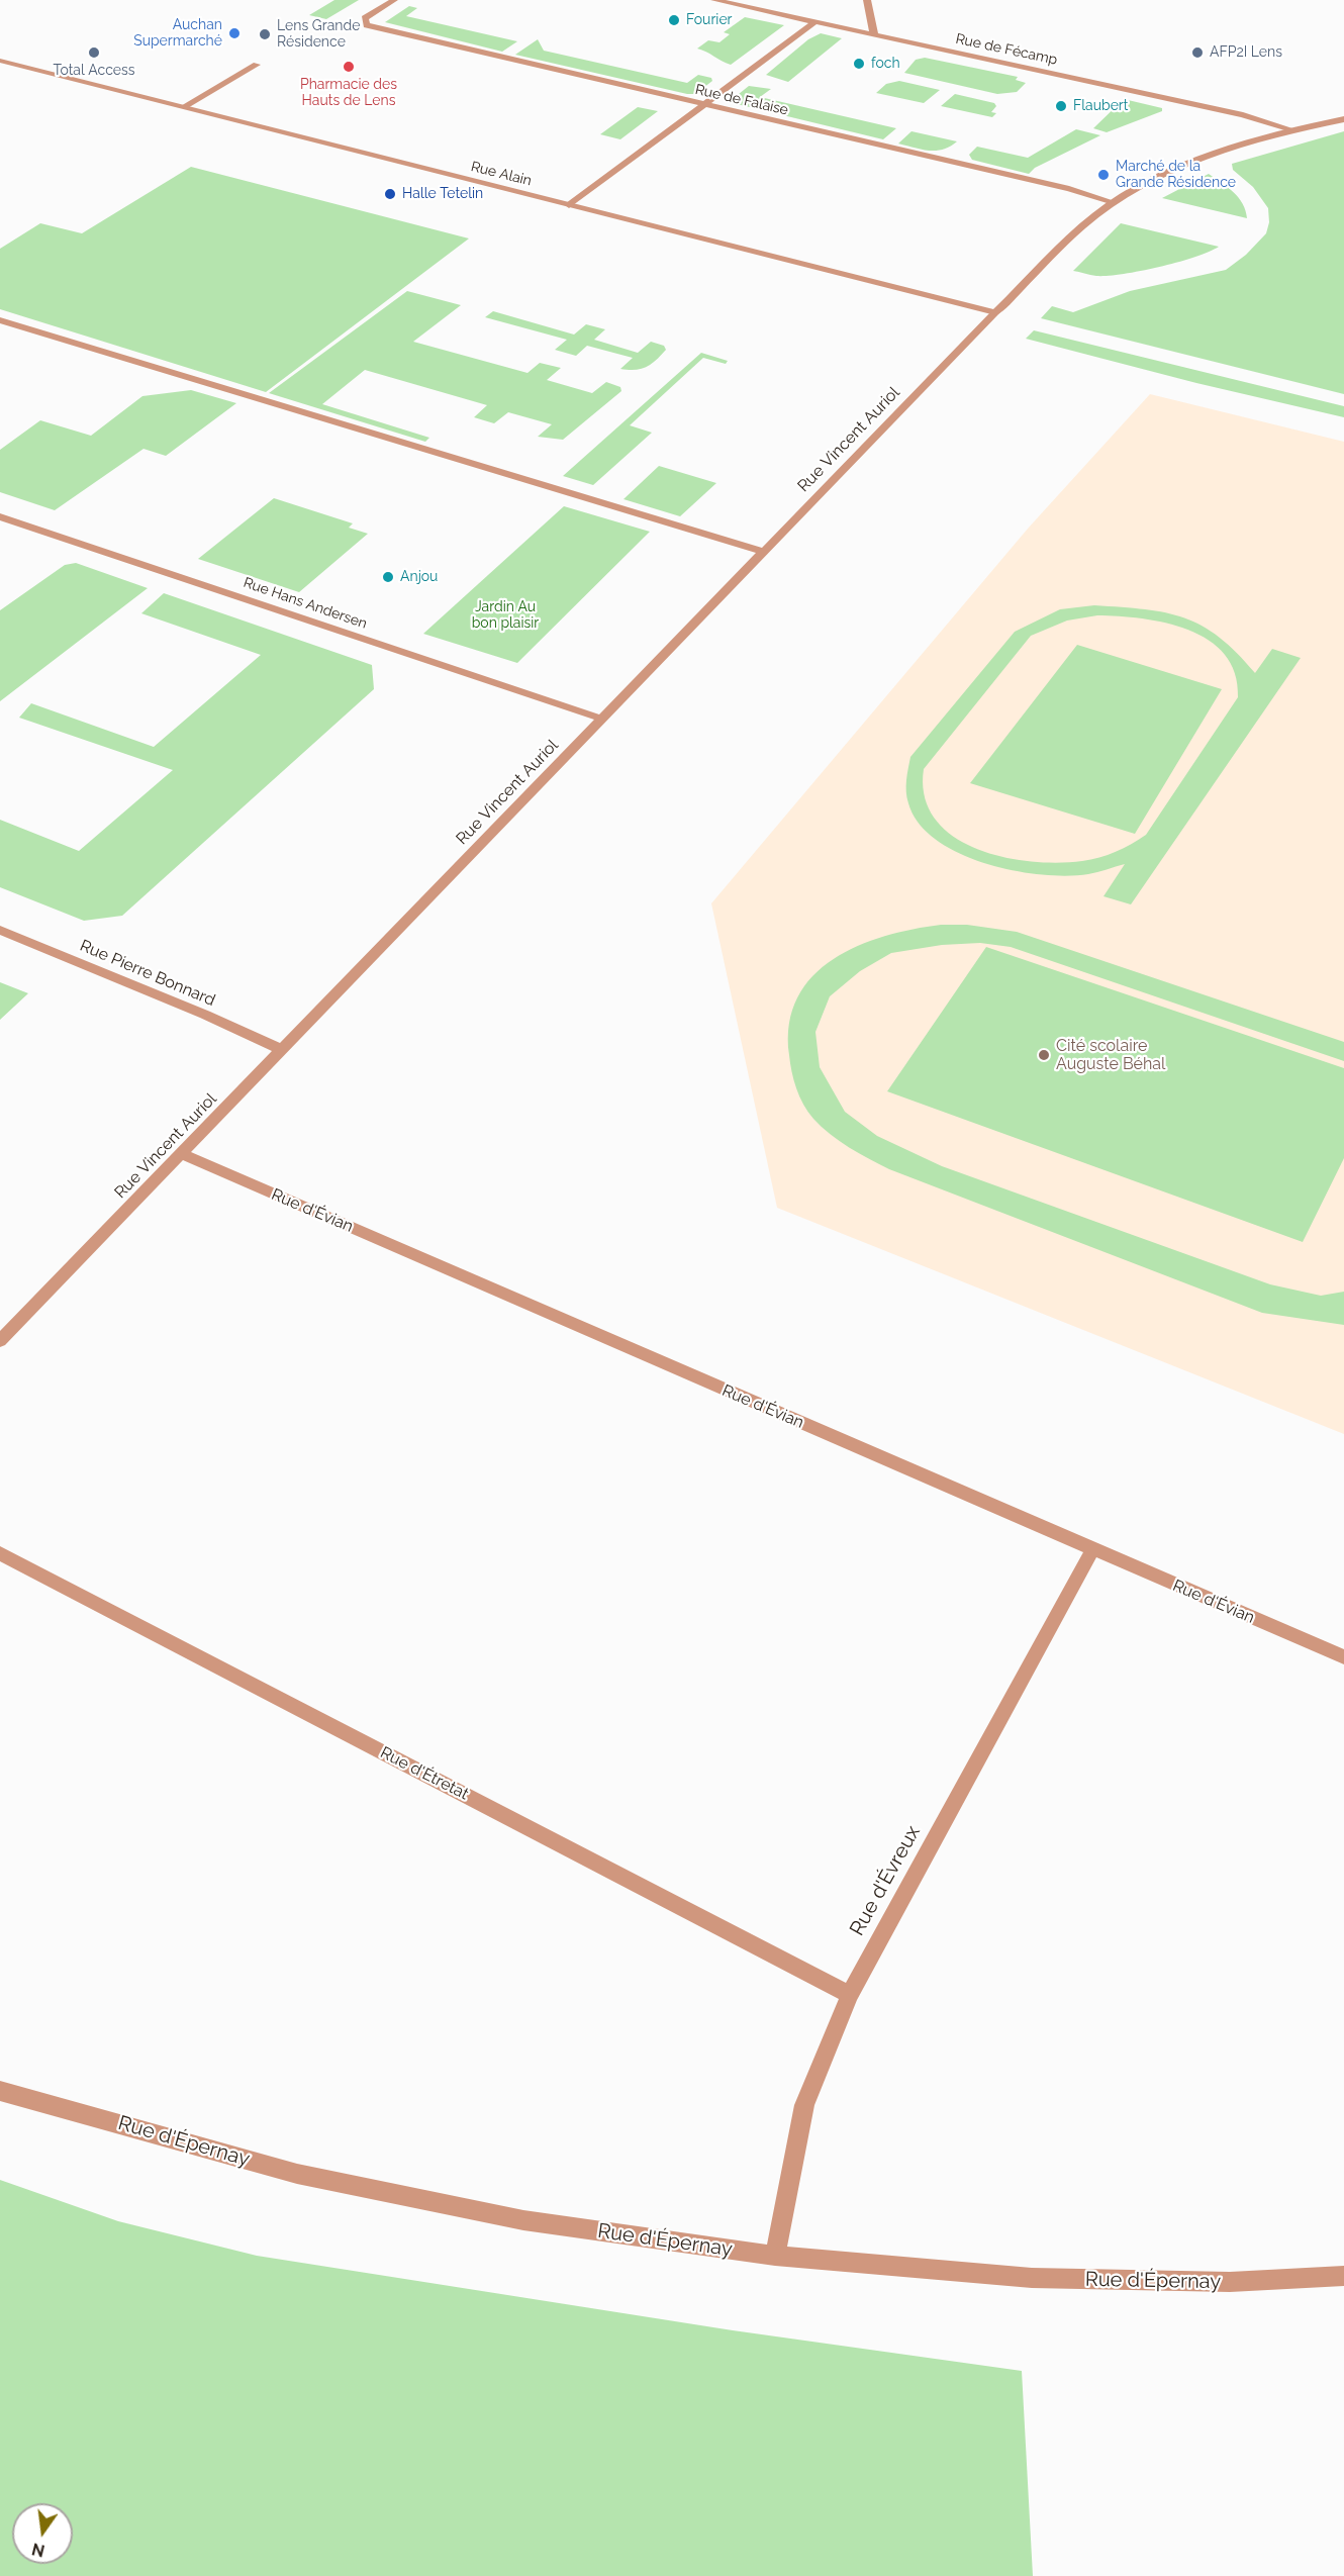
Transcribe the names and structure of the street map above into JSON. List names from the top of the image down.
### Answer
{
  "streets": {
    "street": [
      "Rue de Fécamp",
      "Rue de Falaise",
      "Rue Alain",
      "Rue Vincent Auriol",
      "Rue Hans Andersen",
      "Rue Pierre Bonnard",
      "Rue d'Évian",
      "Rue d'Étretat",
      "Rue d'Évreux",
      "Rue d'Épernay"
    ]
  },
  "crossings": [
    ["Rue de Fécamp", "Rue Vincent Auriol"],
    ["Rue de Falaise", "Rue Vincent Auriol"],
    ["Rue Alain", "Rue Vincent Auriol"],
    ["Rue Vincent Auriol", "Rue Hans Andersen"],
    ["Rue Vincent Auriol", "Rue Pierre Bonnard"],
    ["Rue Vincent Auriol", "Rue d'Évian"],
    ["Rue d'Évian", "Rue d'Évreux"],
    ["Rue d'Étretat", "Rue d'Évreux"],
    ["Rue d'Évreux", "Rue d'Épernay"]
  ],
  "parks": ["Jardin Au bon plaisir"],
  "places": [
    "Fourier",
    "Auchan Supermarché",
    "Lens Grande Résidence",
    "Total Access",
    "AFP2I Lens",
    "foch",
    "Pharmacie des Hauts de Lens",
    "Flaubert",
    "Marché de la Grande Résidence",
    "Halle Tetelin",
    "Anjou",
    "Cité scolaire Auguste Béhal"
  ],
  "north": "bottom"
}
